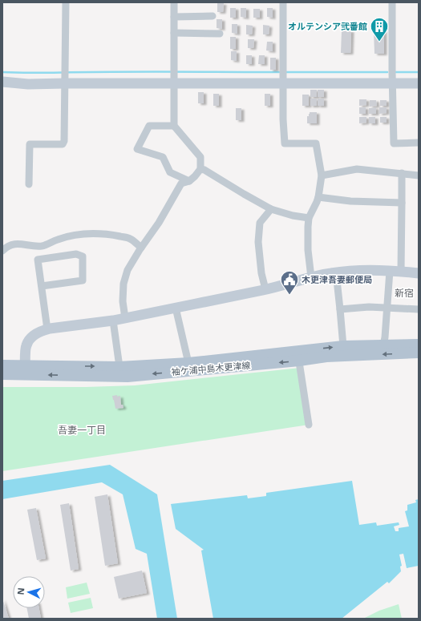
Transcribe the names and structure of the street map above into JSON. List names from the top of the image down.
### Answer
{
  "streets": {
    "main road": ["袖ケ浦中島木更津線"]
  },
  "districts": ["新宿", "吾妻一丁目"],
  "places": {
    "building": ["オルテンシア弐番館"],
    "public building": ["木更津吾妻郵便局"]
  },
  "north": "left"
}
